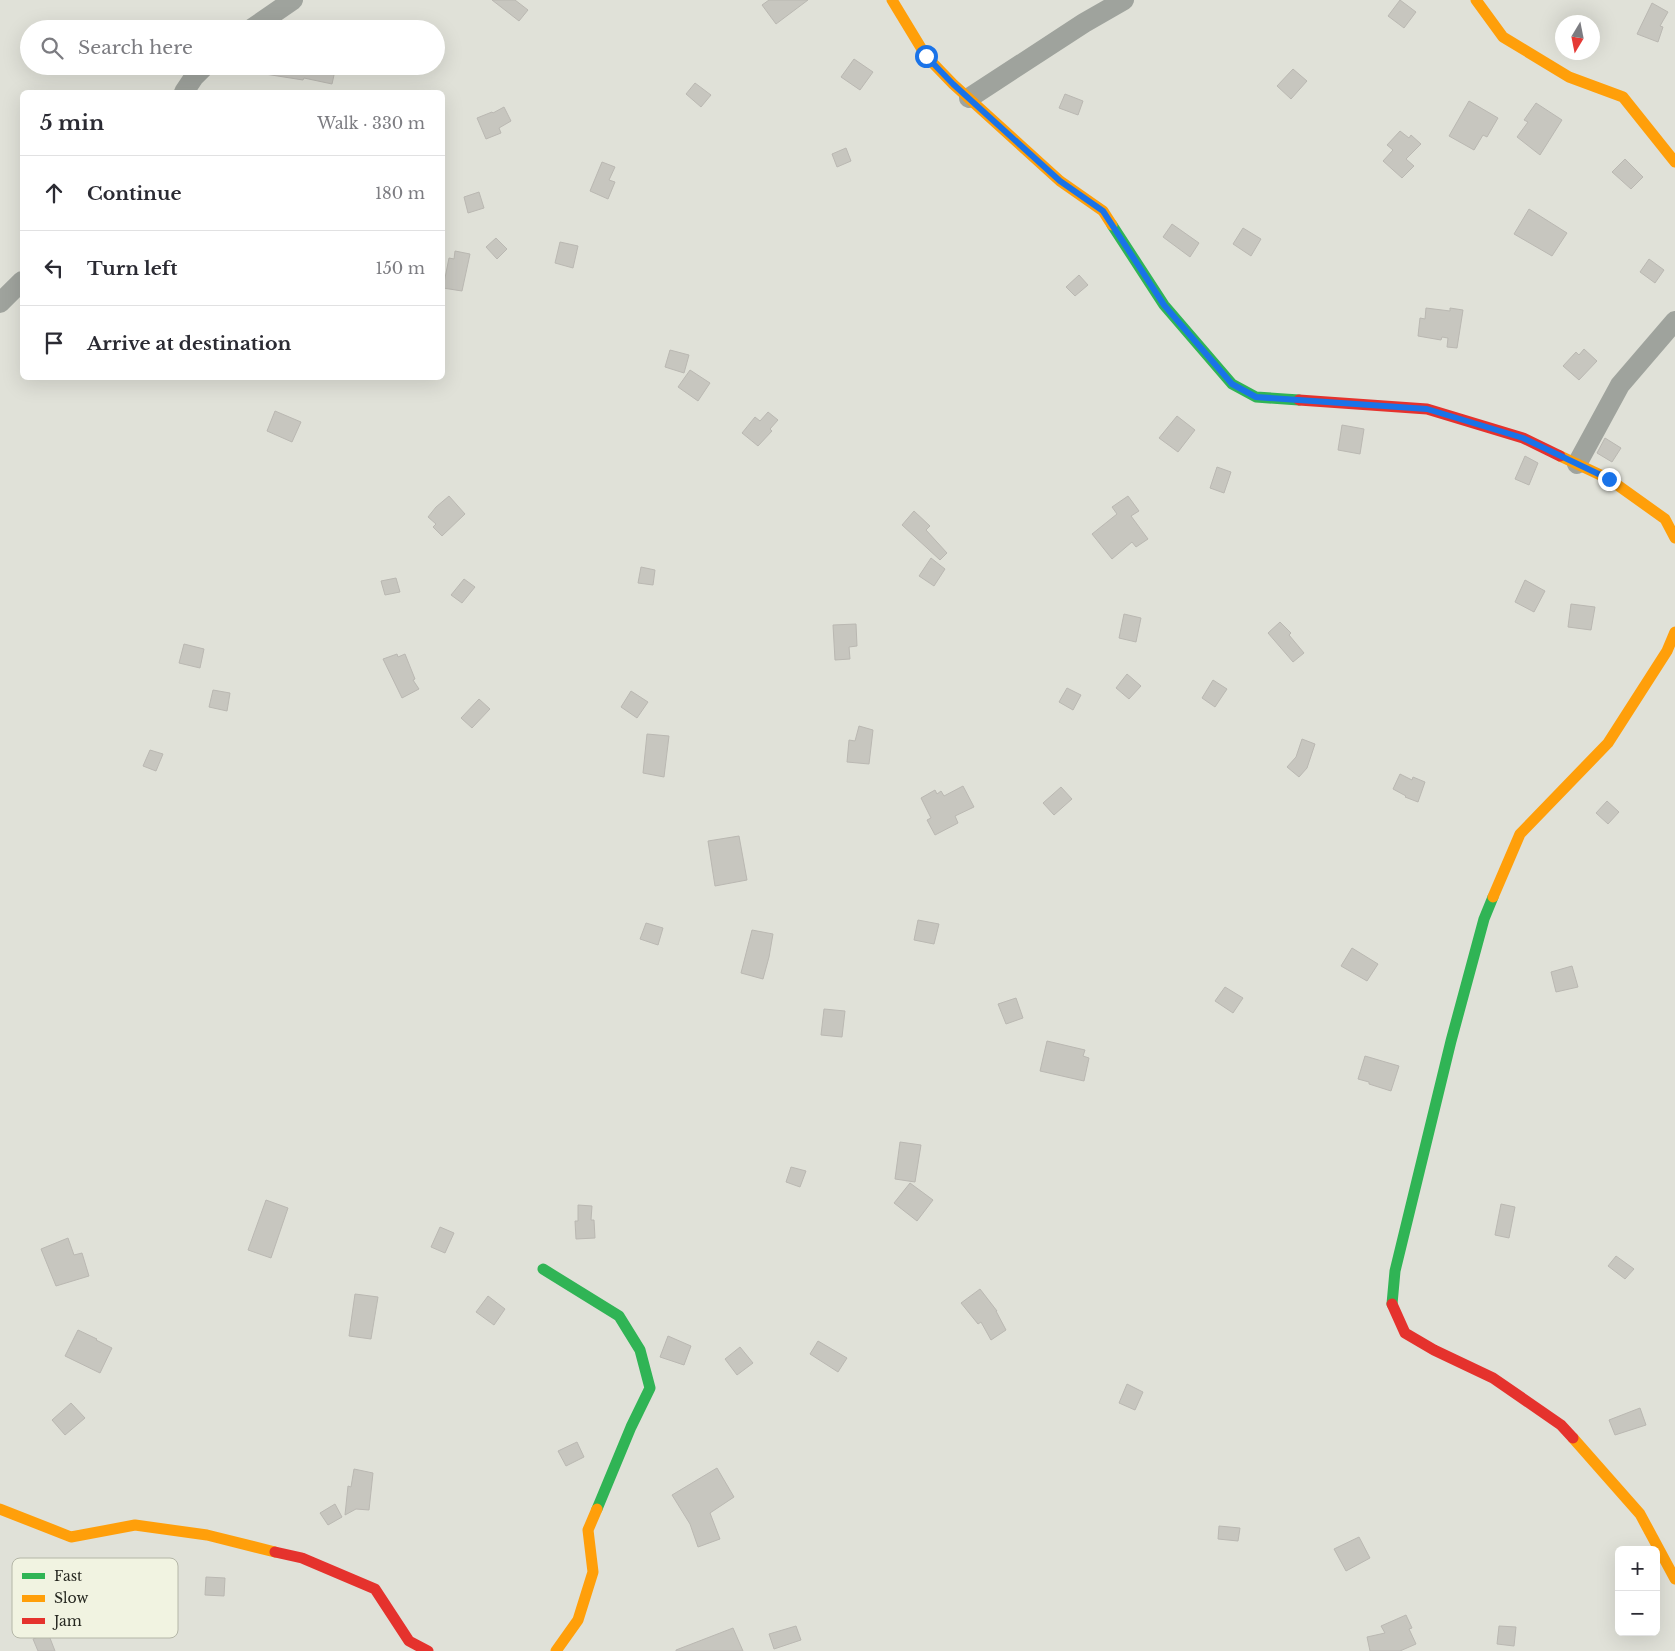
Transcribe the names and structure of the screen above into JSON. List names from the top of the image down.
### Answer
{
  "legend": ["Fast", "Slow", "Jam"],
  "north": "bottom",
  "page": {
    "search": "Search here",
    "heading": ["5 min", "Walk · 330 m"],
    "list": [
      ["Continue", "180 m"],
      ["Turn left", "150 m"],
      "Arrive at destination"
    ],
    "map_buttons": ["+", "−"]
  }
}
